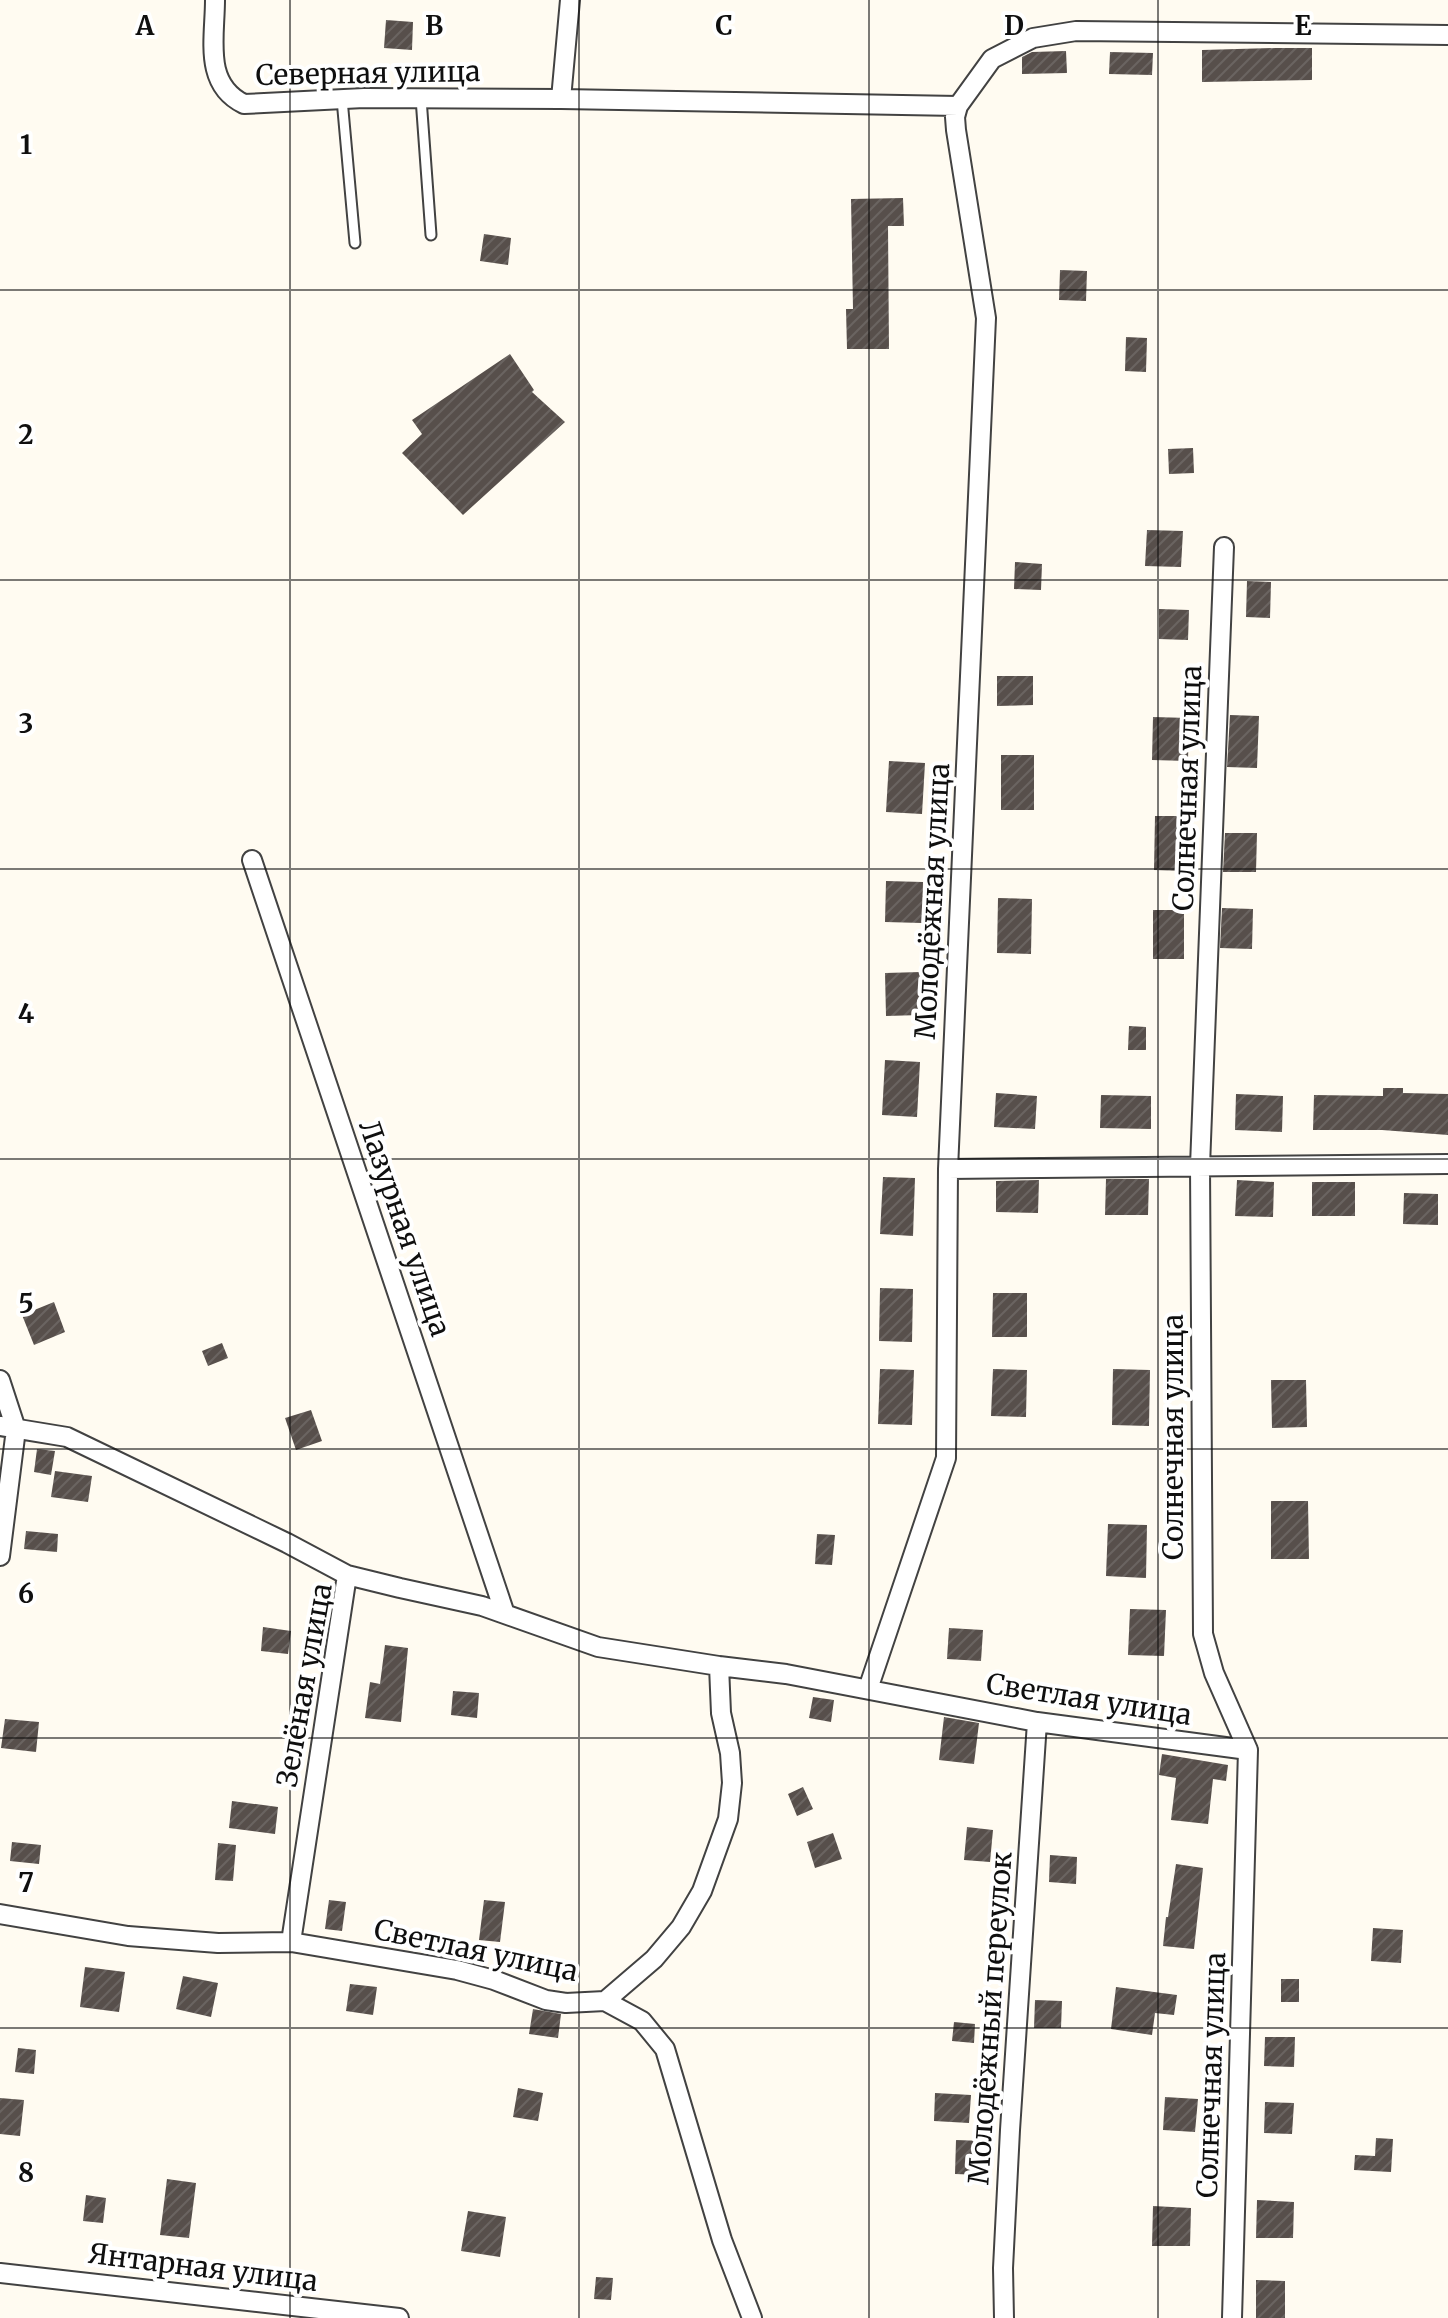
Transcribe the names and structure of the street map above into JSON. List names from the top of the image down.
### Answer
{
  "streets": {
    "street": [
      "Северная улица",
      "Солнечная улица",
      "Молодёжная улица",
      "Лазурная улица",
      "Зелёная улица",
      "Светлая улица",
      "Молодёжный переулок",
      "Янтарная улица"
    ]
  },
  "crossings": [
    ["Северная улица", "Молодёжная улица"],
    ["Солнечная улица", "Светлая улица"],
    ["Молодёжная улица", "Светлая улица"],
    ["Лазурная улица", "Зелёная улица"],
    ["Зелёная улица", "Светлая улица"],
    ["Светлая улица", "Молодёжный переулок"]
  ],
  "grid": {
    "columns": [
      "A",
      "B",
      "C",
      "D",
      "E"
    ],
    "rows": [
      "1",
      "2",
      "3",
      "4",
      "5",
      "6",
      "7",
      "8"
    ]
  }
}
